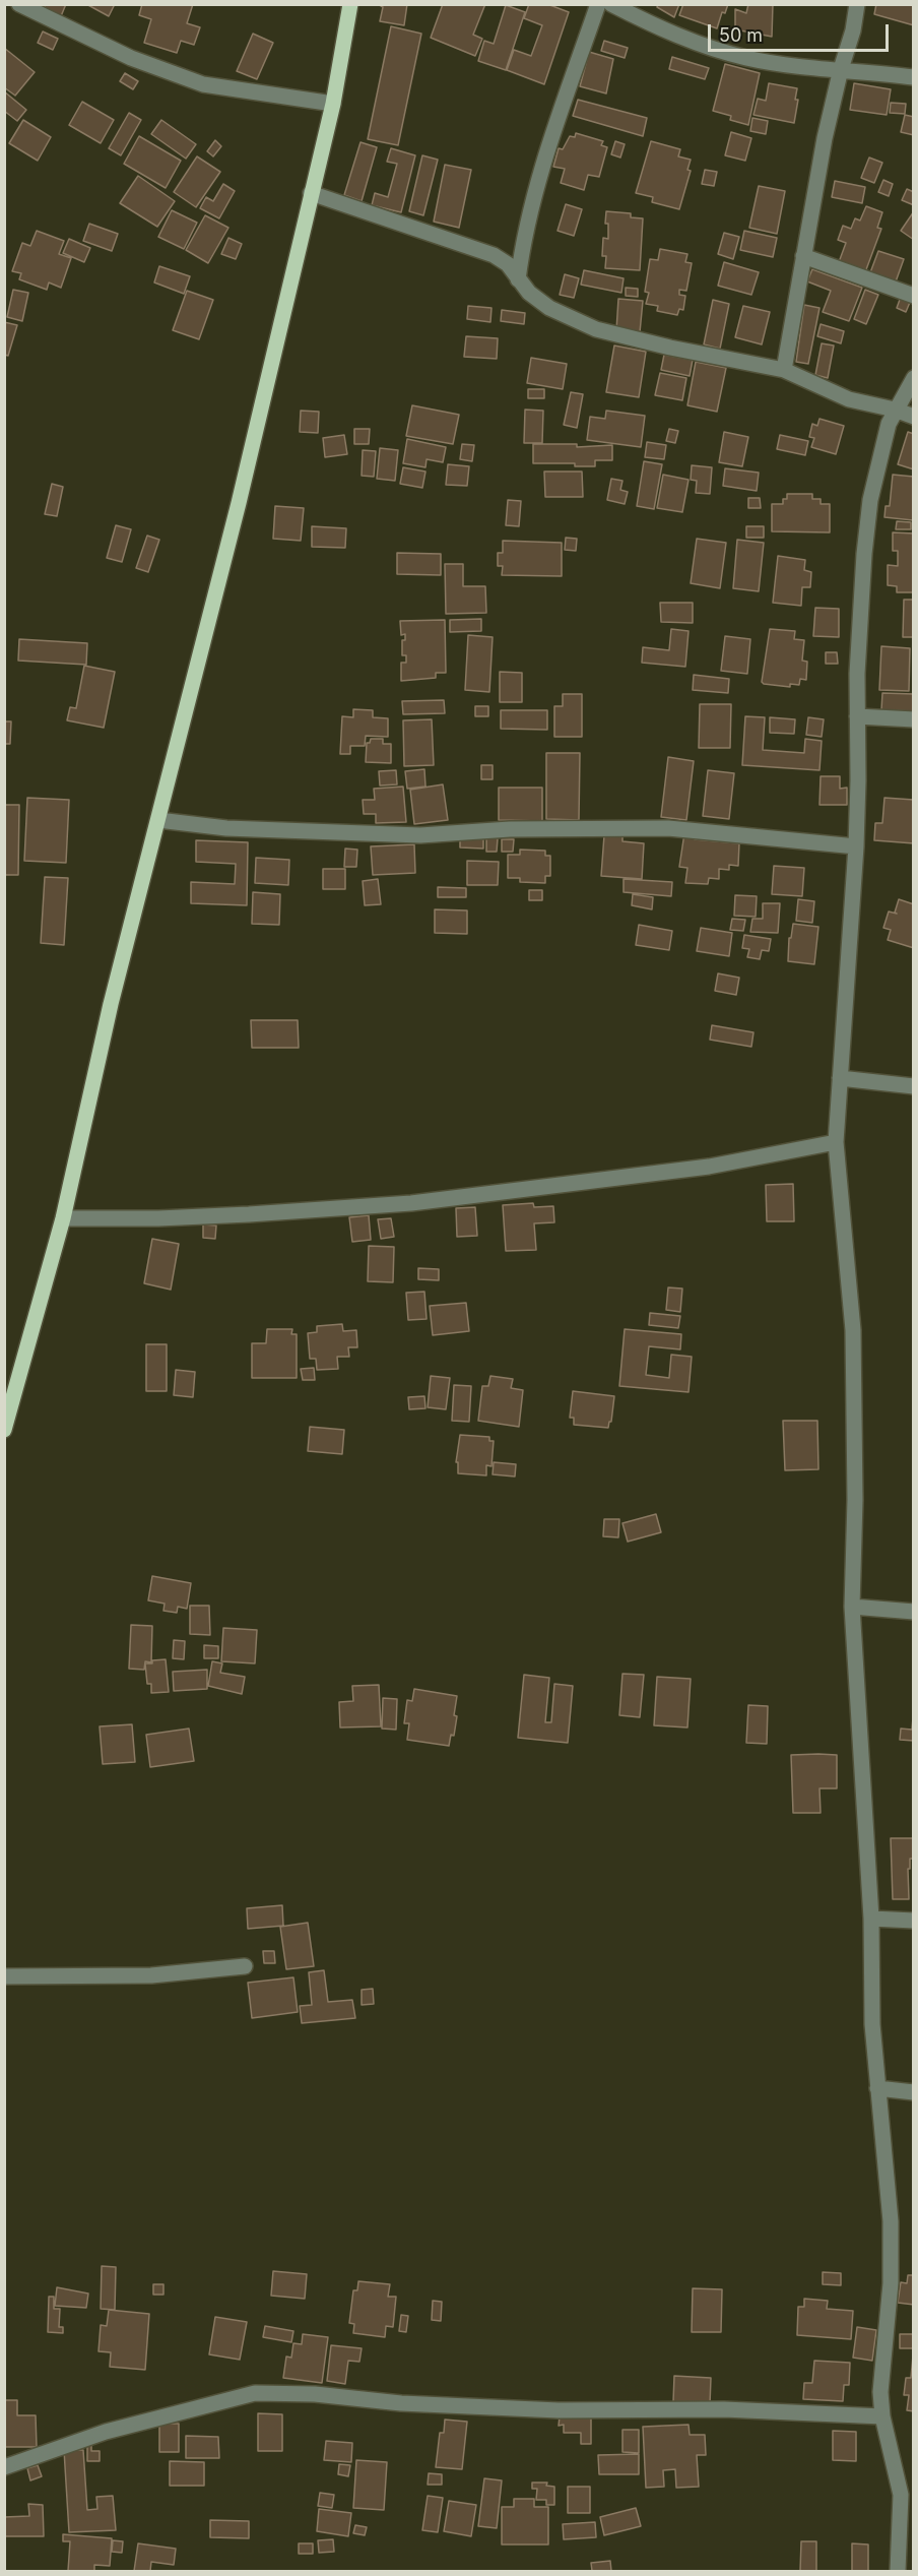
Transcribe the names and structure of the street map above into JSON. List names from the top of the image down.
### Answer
{
  "scale_bar": "50 m"
}
